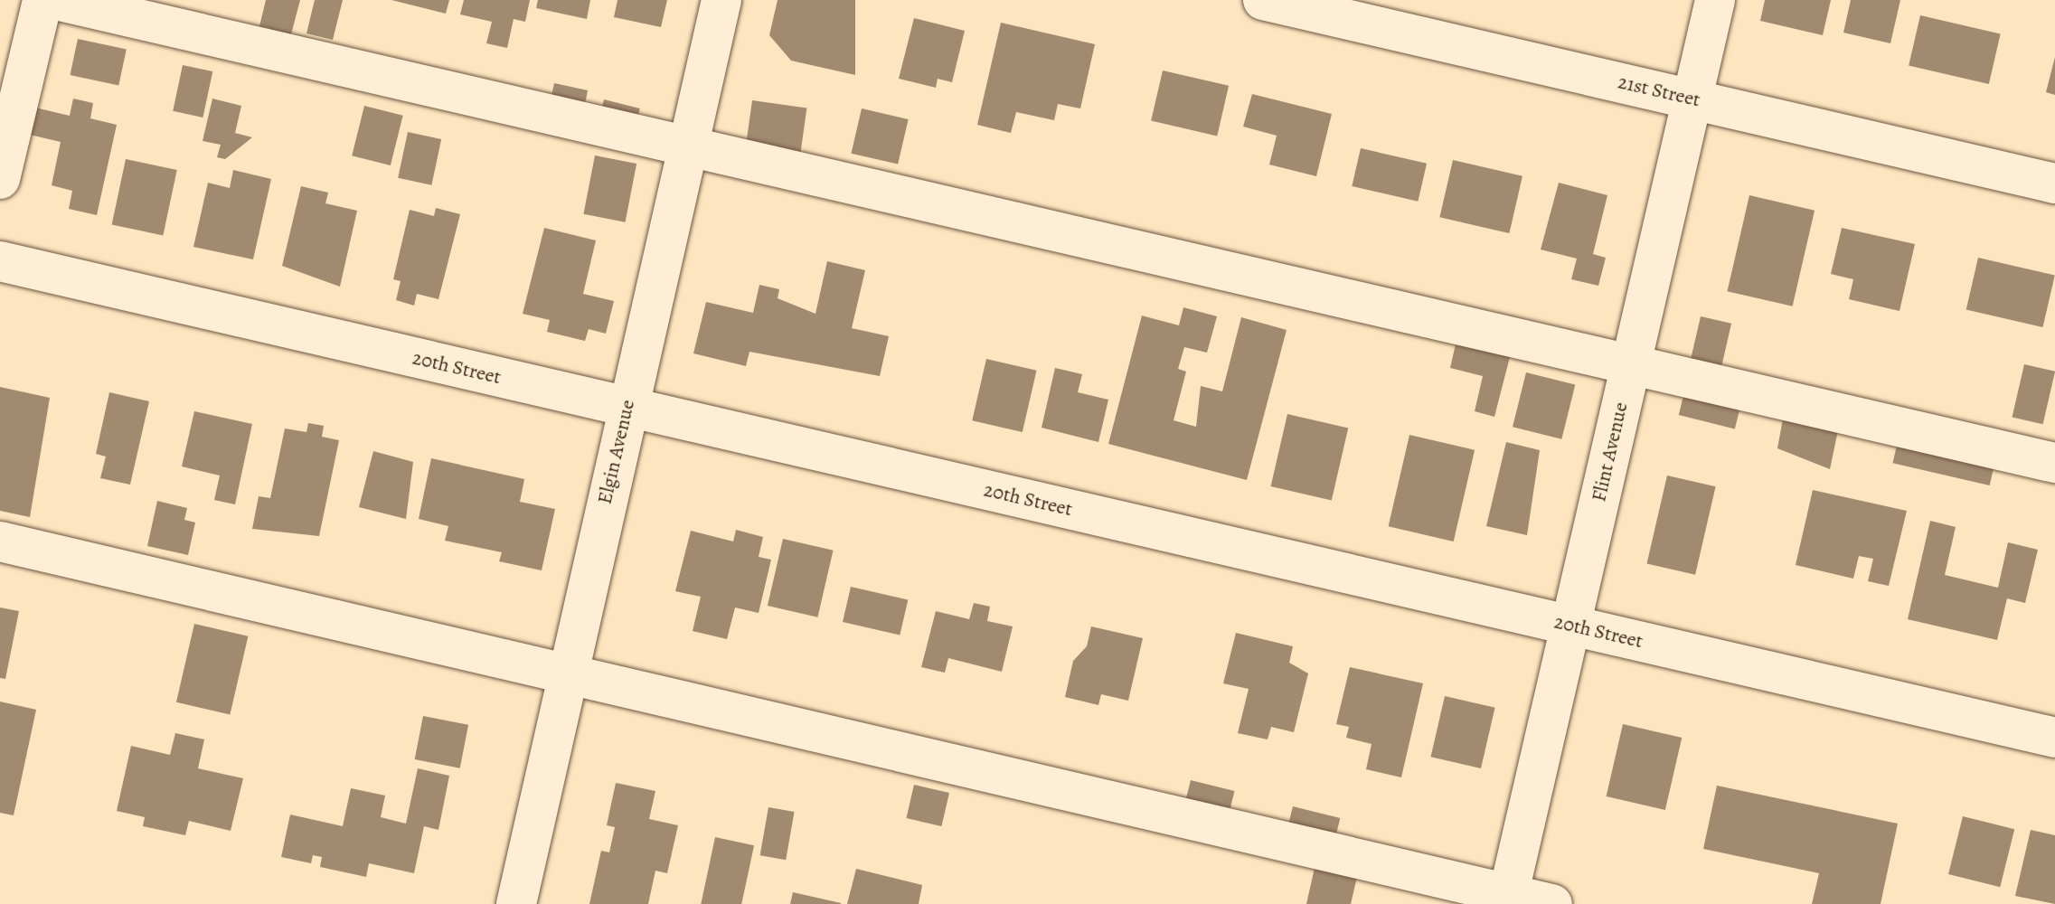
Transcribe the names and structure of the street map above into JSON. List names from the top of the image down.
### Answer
{
  "streets": {
    "street": [
      "21st Street",
      "20th Street",
      "Elgin Avenue",
      "Flint Avenue"
    ]
  },
  "crossings": [
    ["21st Street", "Flint Avenue"],
    ["20th Street", "Elgin Avenue"],
    ["20th Street", "Flint Avenue"]
  ]
}
